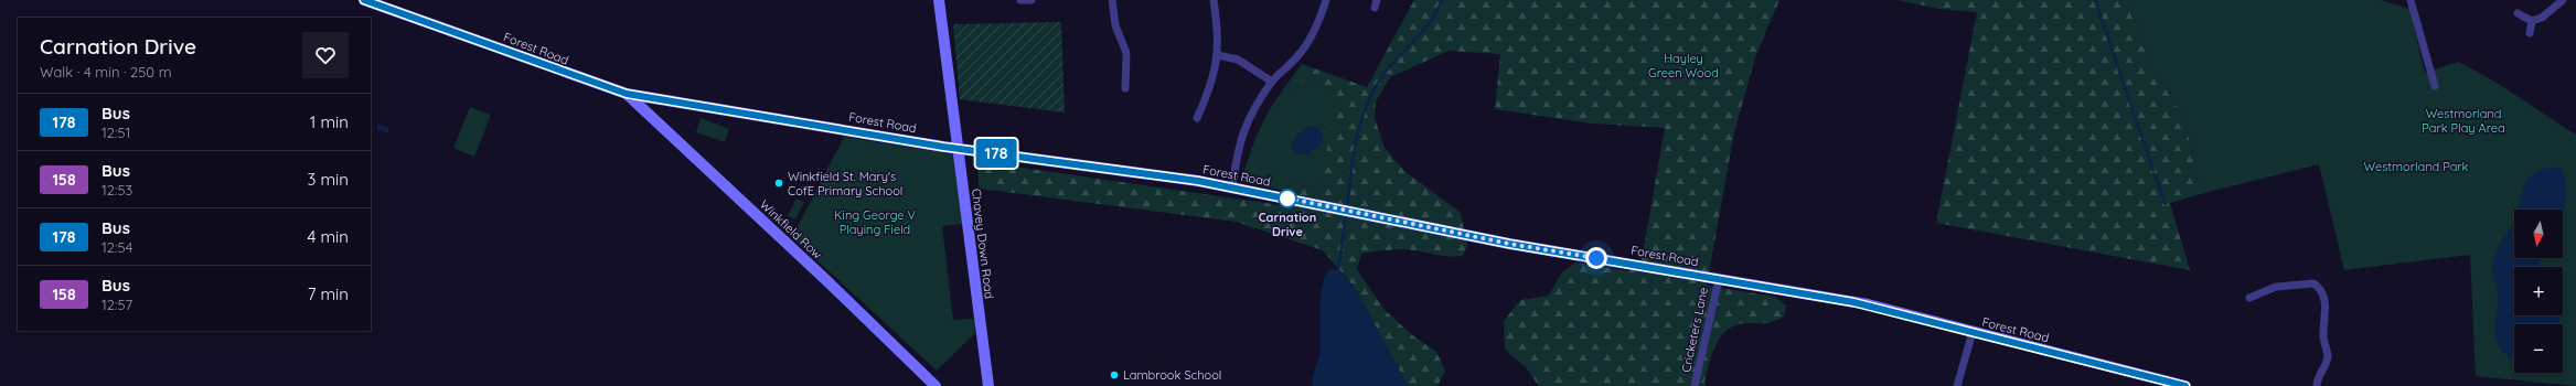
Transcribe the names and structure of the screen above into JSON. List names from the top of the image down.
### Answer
{
  "streets": {
    "main road": ["Forest Road", "Winkfield Row", "Chavey Down Road"],
    "street": ["Cricketers Lane"]
  },
  "crossings": [
    ["Forest Road", "Winkfield Row"],
    ["Forest Road", "Chavey Down Road"],
    ["Forest Road", "Cricketers Lane"]
  ],
  "parks": [
    "Hayley Green Wood",
    "Westmorland Park Play Area",
    "Westmorland Park",
    "King George V Playing Field"
  ],
  "places": ["Winkfield St. Mary's CofE Primary School", "Carnation Drive", "Lambrook School"],
  "lines": ["bus line 178"],
  "north": "bottom",
  "page": {
    "on_map": "178",
    "heading": ["Carnation Drive", "Walk · 4 min · 250 m"],
    "list": [
      {
        "mark": "178",
        "name": "Bus",
        "note": "12:51",
        "value": "1 min"
      },
      {
        "mark": "158",
        "name": "Bus",
        "note": "12:53",
        "value": "3 min"
      },
      {
        "mark": "178",
        "name": "Bus",
        "note": "12:54",
        "value": "4 min"
      },
      {
        "mark": "158",
        "name": "Bus",
        "note": "12:57",
        "value": "7 min"
      }
    ],
    "map_buttons": ["+", "−"]
  }
}
